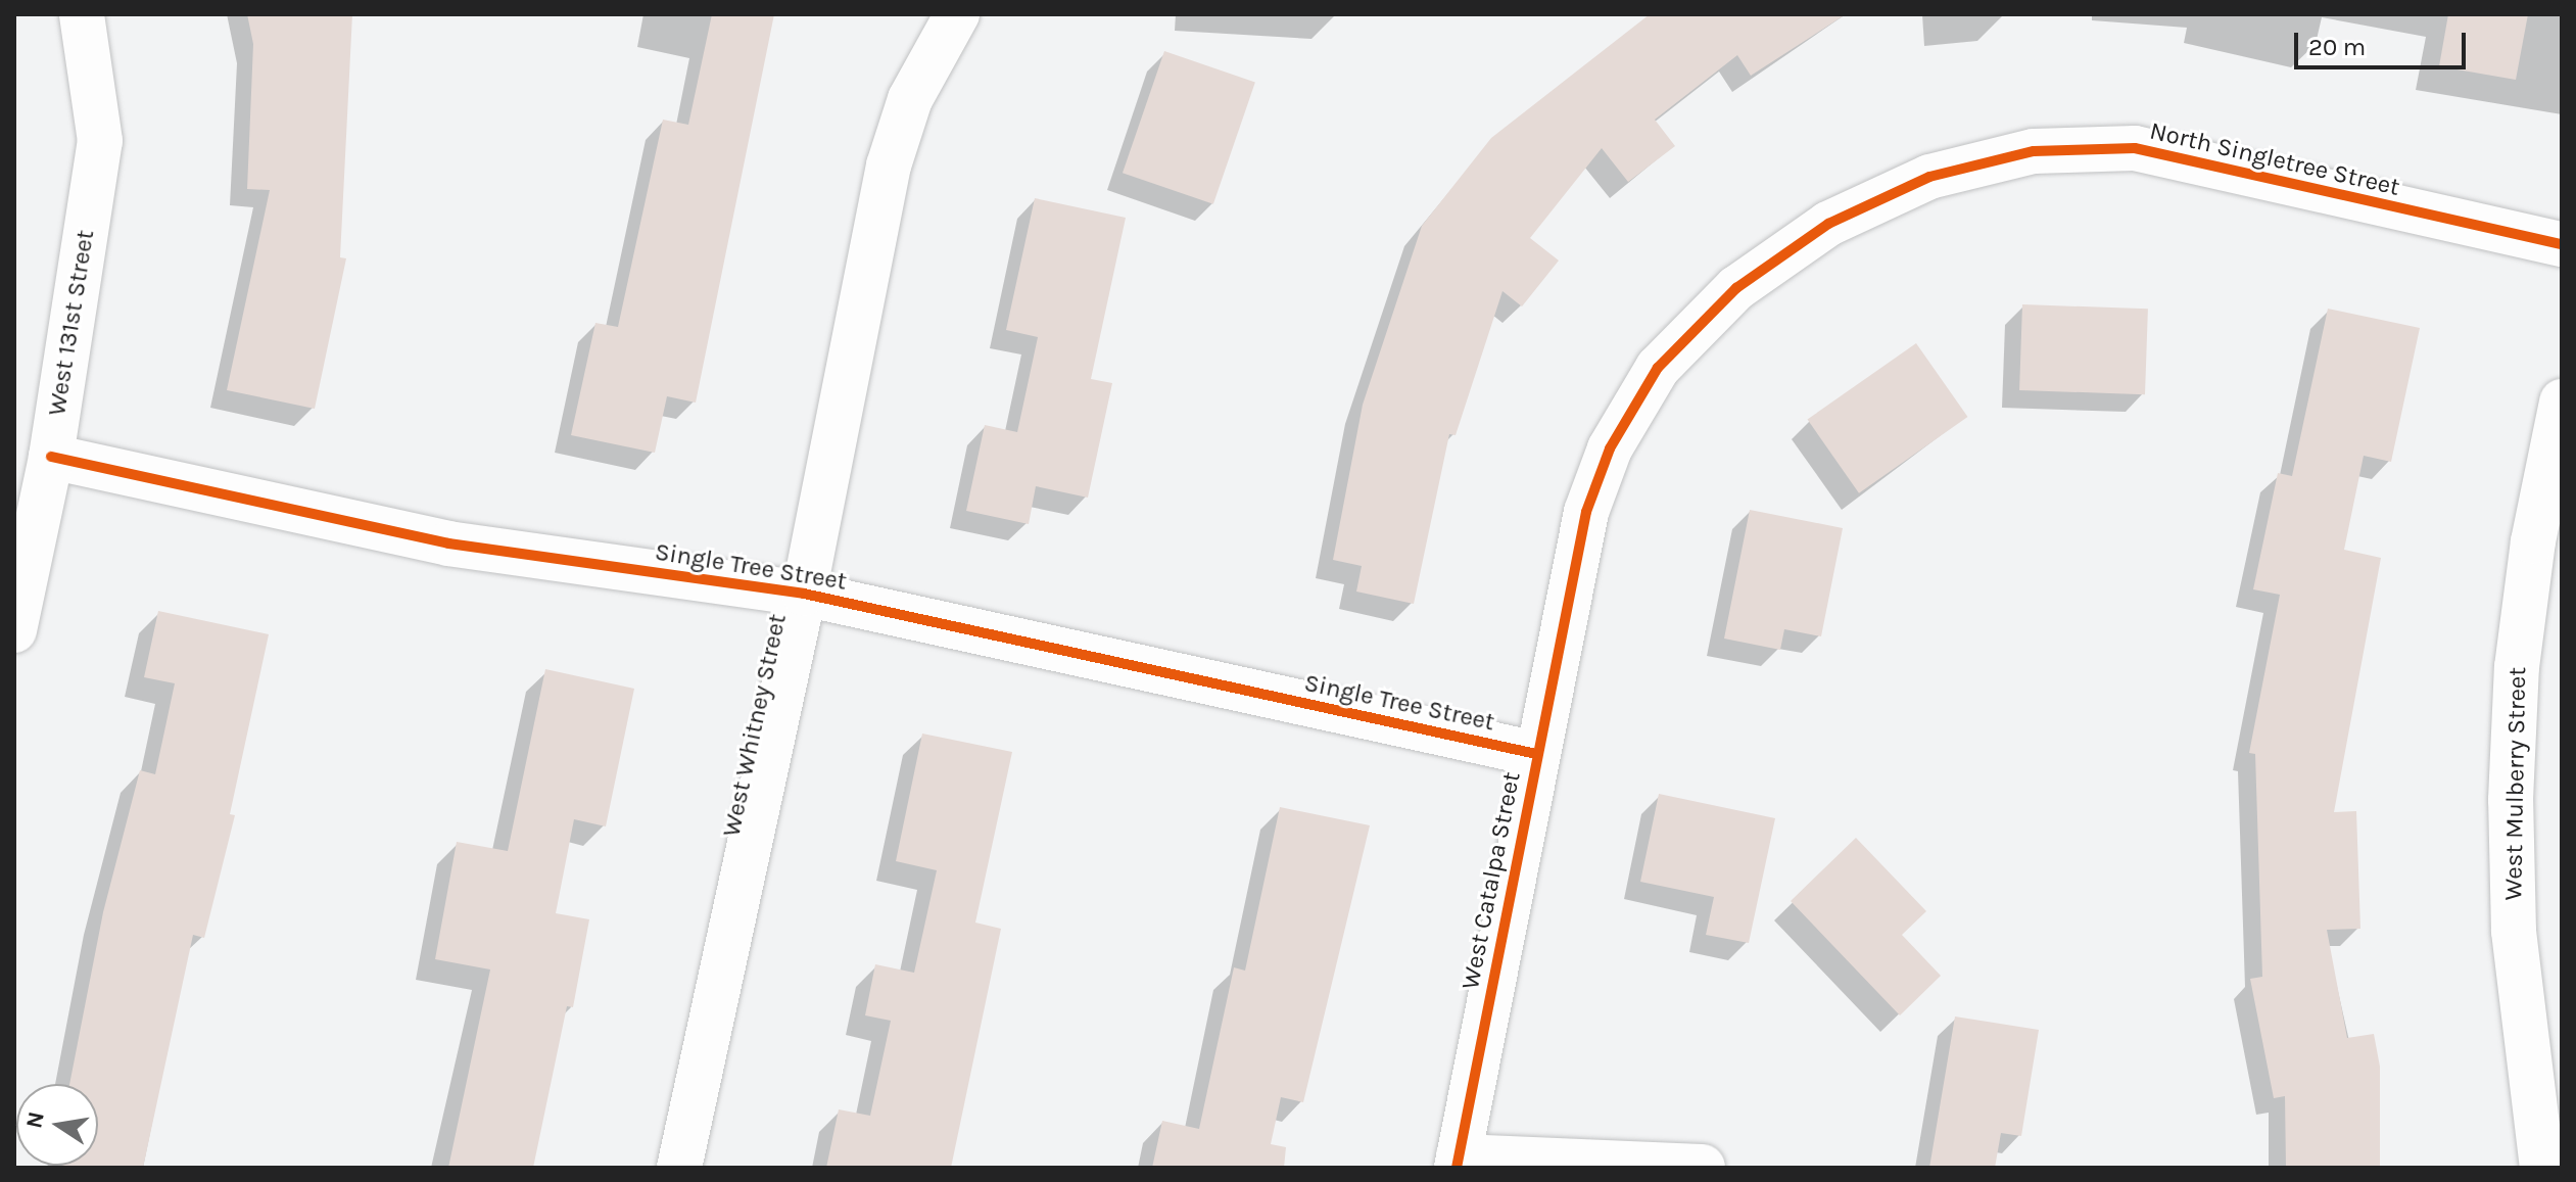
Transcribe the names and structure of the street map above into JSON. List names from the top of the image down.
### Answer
{
  "streets": {
    "street": [
      "North Singletree Street",
      "West 131st Street",
      "Single Tree Street",
      "West Whitney Street",
      "West Mulberry Street",
      "West Catalpa Street"
    ]
  },
  "crossings": [
    ["North Singletree Street", "West Catalpa Street"],
    ["West 131st Street", "Single Tree Street"],
    ["Single Tree Street", "West Whitney Street"],
    ["Single Tree Street", "West Catalpa Street"]
  ],
  "scale_bar": "20 m",
  "north": "left"
}
